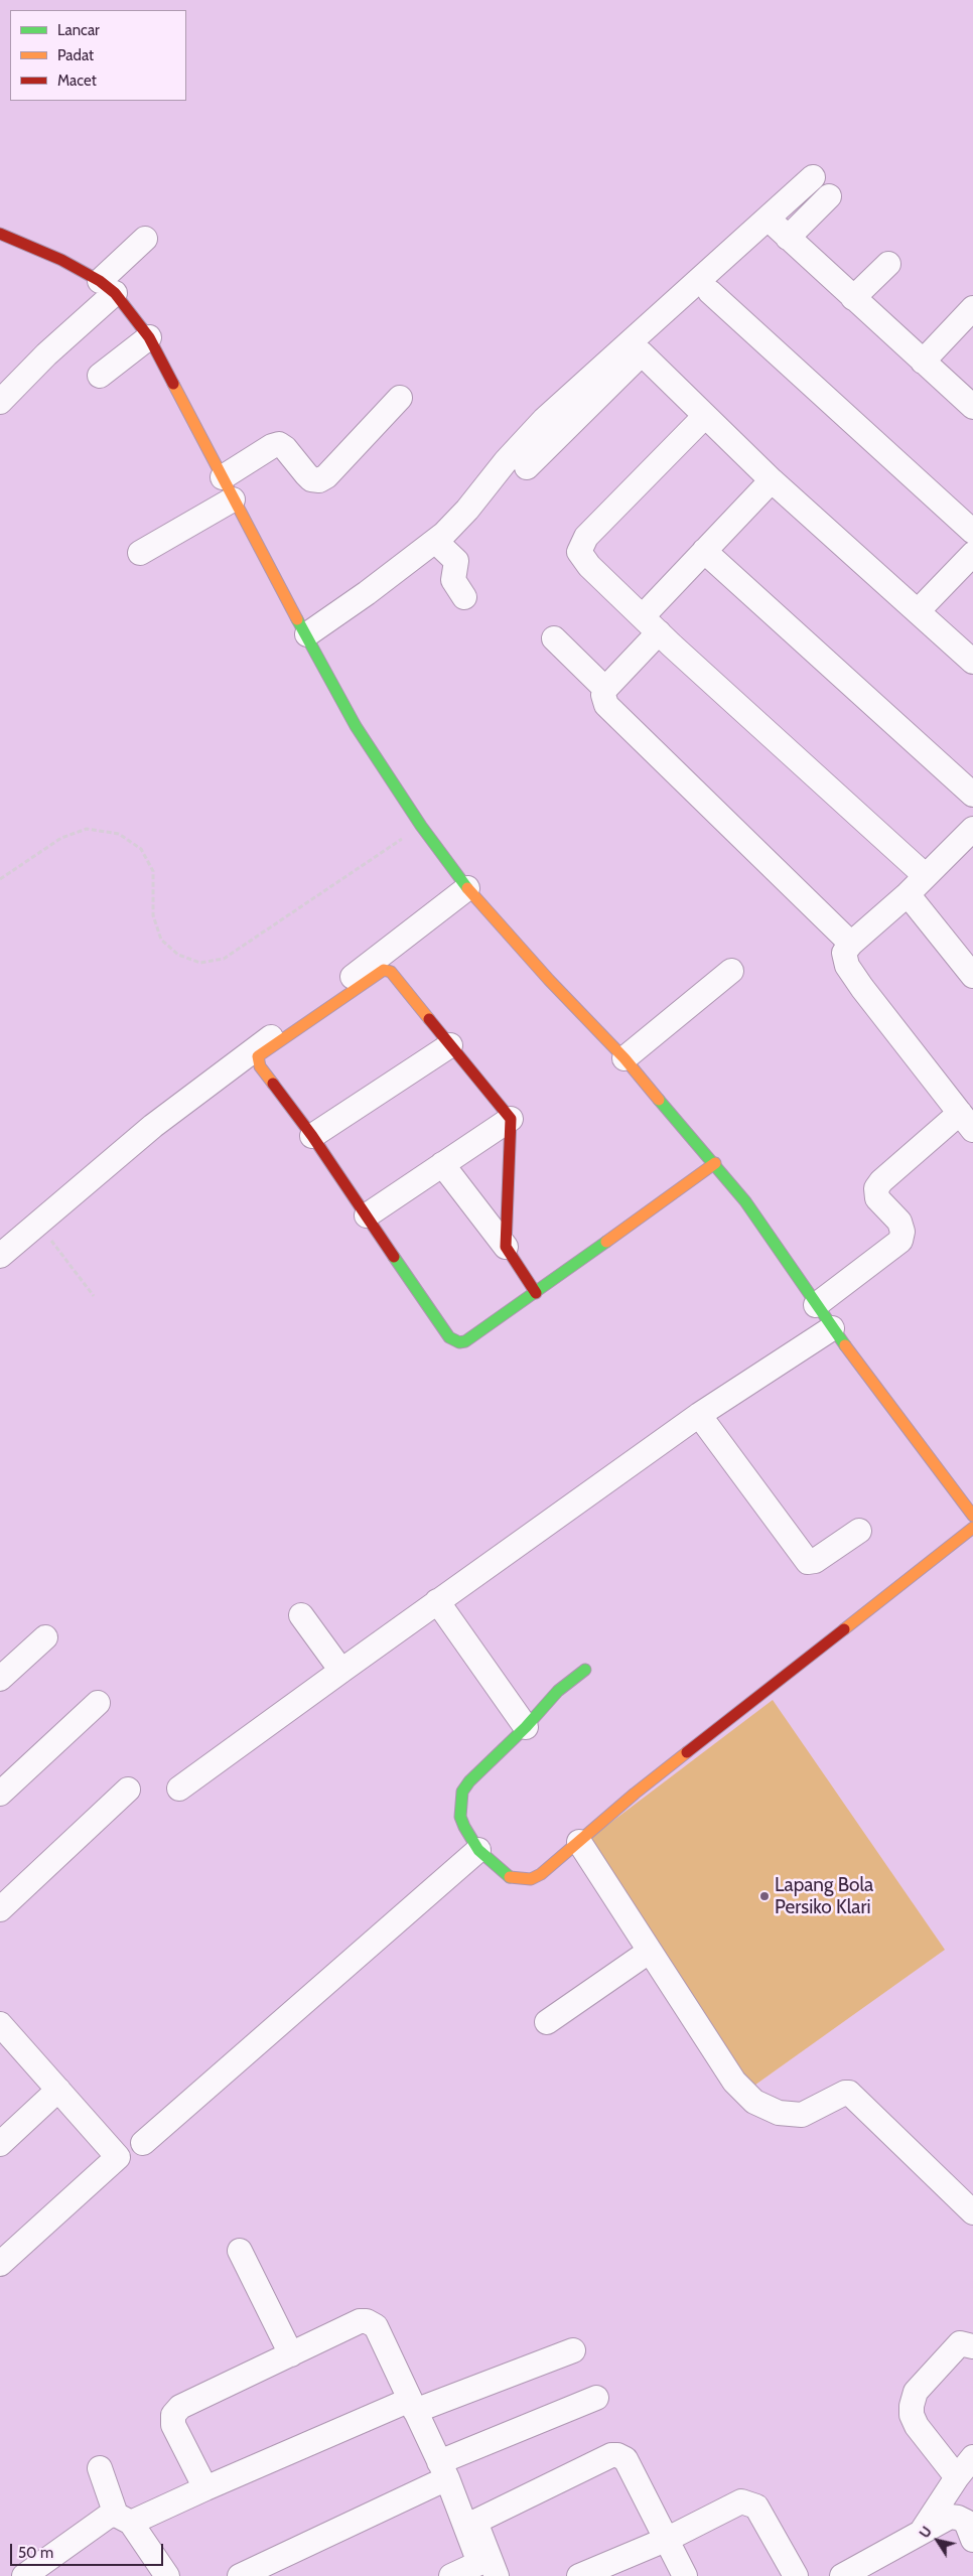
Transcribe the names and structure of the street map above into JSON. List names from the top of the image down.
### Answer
{
  "places": ["Lapang Bola Persiko Klari"],
  "legend": ["Lancar", "Padat", "Macet"],
  "scale_bar": "50 m",
  "north": "top left"
}
